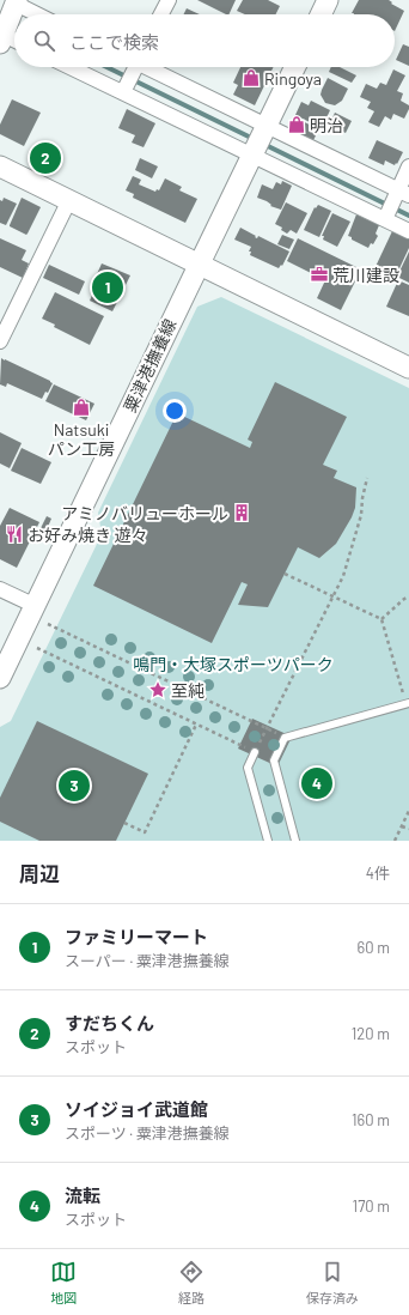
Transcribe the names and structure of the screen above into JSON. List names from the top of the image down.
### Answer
{
  "streets": {
    "main road": ["粟津港撫養線"]
  },
  "parks": ["鳴門・大塚スポーツパーク"],
  "places": {
    "shop": ["Ringoya", "明治", "Natsuki パン工房"],
    "office": ["荒川建設"],
    "building": ["アミノバリューホール"],
    "restaurant": ["お好み焼き 遊々"],
    "place": ["至純"]
  },
  "page": {
    "search": "ここで検索",
    "pins": [
      "2",
      "1",
      "4",
      "3"
    ],
    "heading": ["周辺", "4件"],
    "list": [
      {
        "mark": "1",
        "name": "ファミリーマート",
        "note": "スーパー · 粟津港撫養線",
        "value": "60 m"
      },
      {
        "mark": "2",
        "name": "すだちくん",
        "note": "スポット",
        "value": "120 m"
      },
      {
        "mark": "3",
        "name": "ソイジョイ武道館",
        "note": "スポーツ · 粟津港撫養線",
        "value": "160 m"
      },
      {
        "mark": "4",
        "name": "流転",
        "note": "スポット",
        "value": "170 m"
      }
    ],
    "nav": ["地図", "経路", "保存済み"]
  }
}
